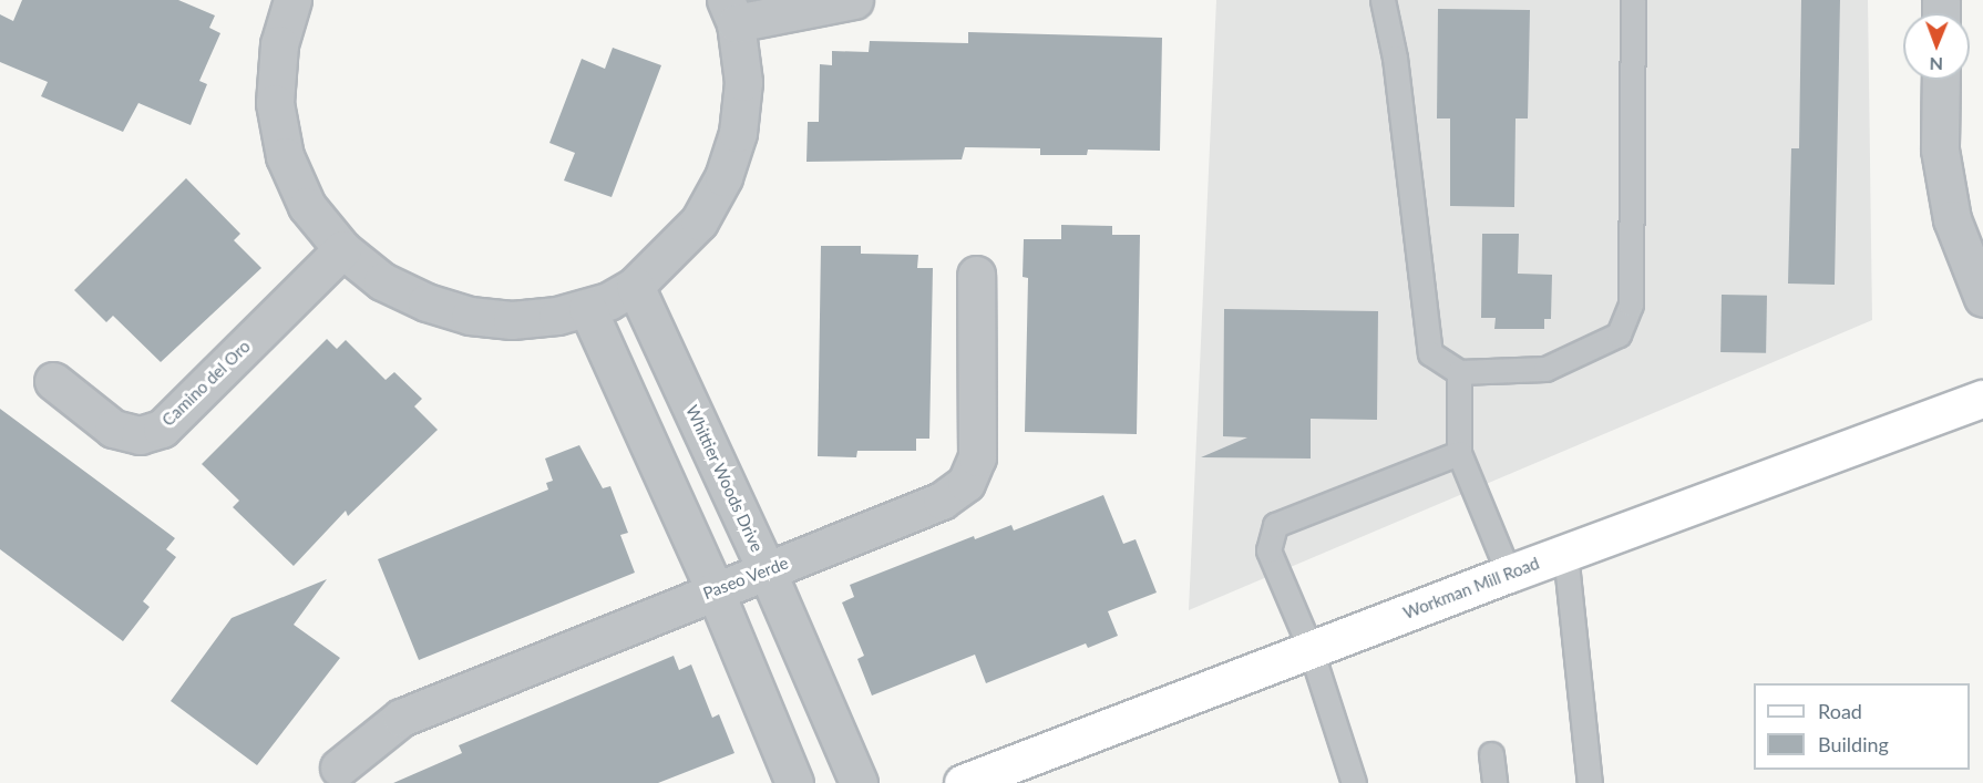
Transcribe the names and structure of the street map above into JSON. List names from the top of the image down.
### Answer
{
  "streets": {
    "main road": ["Workman Mill Road"],
    "street": ["Camino del Oro", "Whittier Woods Drive", "Paseo Verde"]
  },
  "crossings": [
    ["Whittier Woods Drive", "Paseo Verde"]
  ],
  "legend": ["Road", "Building"],
  "north": "bottom"
}
